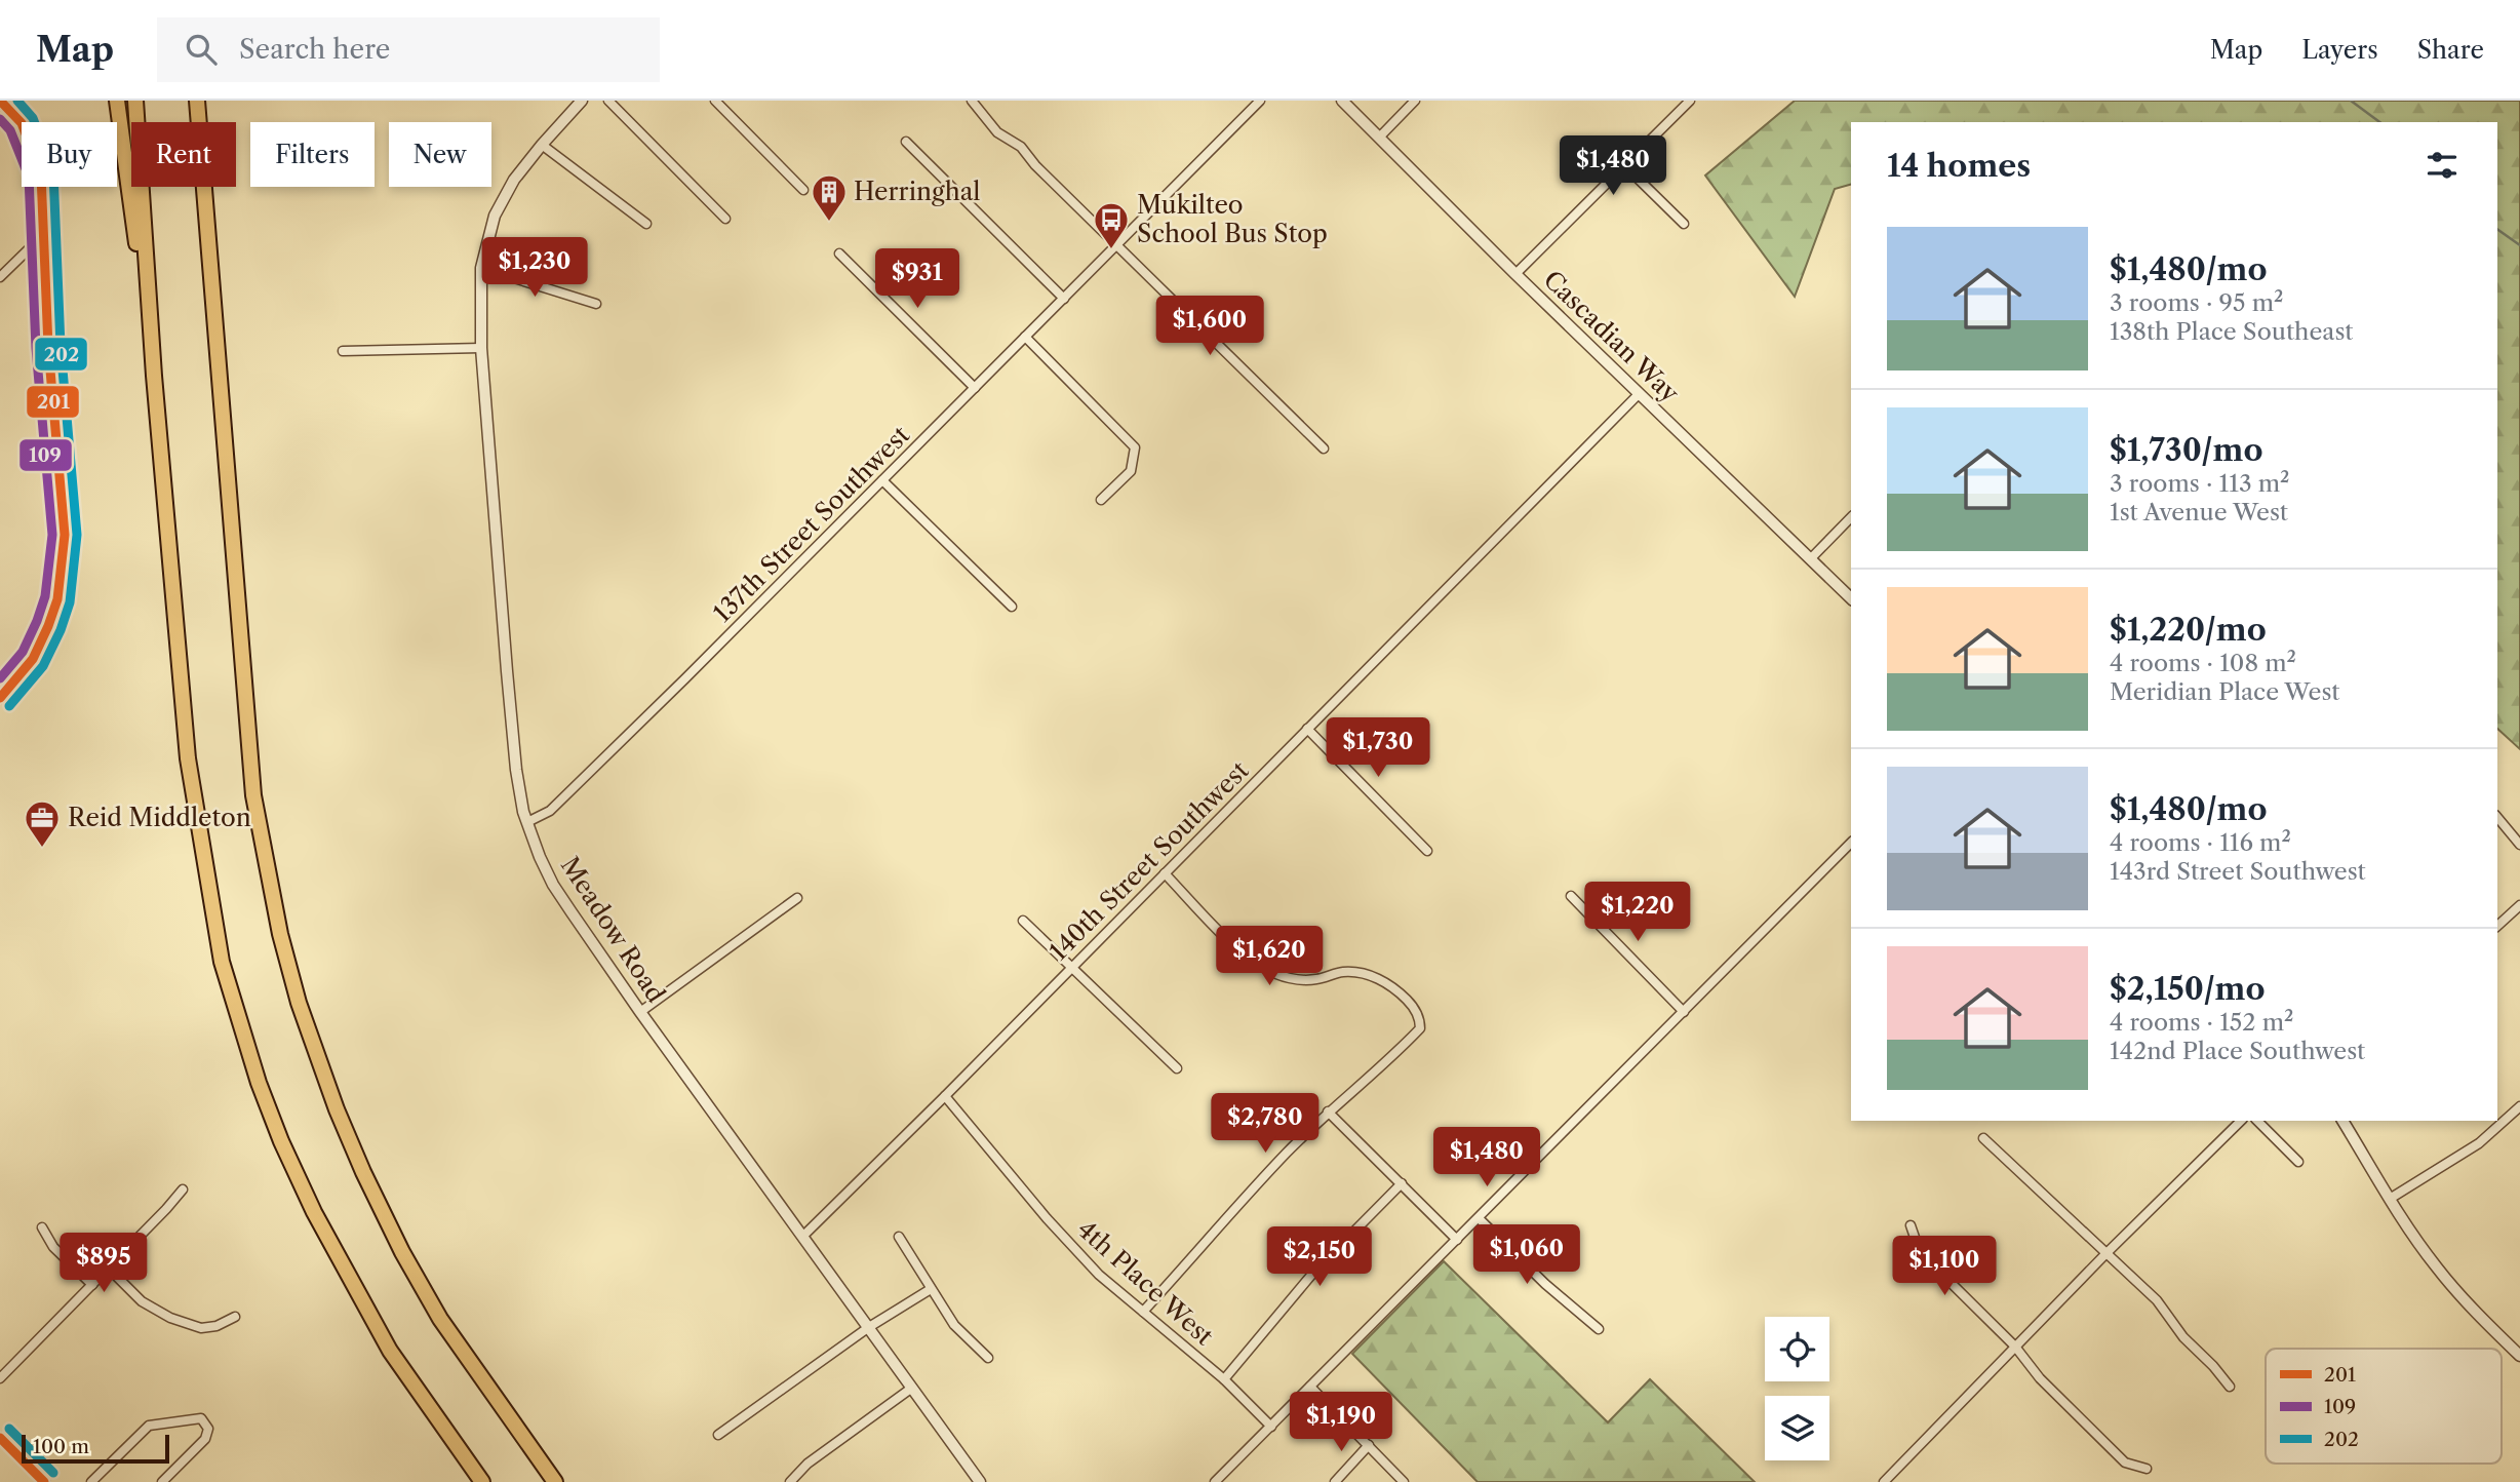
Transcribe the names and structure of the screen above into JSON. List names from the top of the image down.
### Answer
{
  "streets": {
    "street": [
      "Cascadian Way",
      "137th Street Southwest",
      "140th Street Southwest",
      "Meadow Road",
      "4th Place West"
    ]
  },
  "crossings": [
    ["Cascadian Way", "140th Street Southwest"],
    ["137th Street Southwest", "Meadow Road"],
    ["140th Street Southwest", "Meadow Road"],
    ["140th Street Southwest", "4th Place West"]
  ],
  "places": {
    "building": ["Herringhal"],
    "bus stop": ["Mukilteo School Bus Stop"],
    "office": ["Reid Middleton"]
  },
  "lines": ["transit line 201", "transit line 202", "transit line 109"],
  "legend": ["201", "109", "202"],
  "scale_bar": "100 m",
  "page": {
    "header": "Map",
    "search": "Search here",
    "nav": ["Map", "Layers", "Share"],
    "chip": [
      "Buy",
      "Rent",
      "Filters",
      "New"
    ],
    "heading": "14 homes",
    "price": [
      "$1,480",
      "$1,230",
      "$931",
      "$1,600",
      "$1,730",
      "$1,220",
      "$1,620",
      "$2,780",
      "$1,480",
      "$1,060",
      "$2,150",
      "$895",
      "$1,100",
      "$1,190"
    ],
    "list": [
      {
        "name": "$1,480/mo",
        "note": "3 rooms · 95 m² · 138th Place Southeast"
      },
      {
        "name": "$1,730/mo",
        "note": "3 rooms · 113 m² · 1st Avenue West"
      },
      {
        "name": "$1,220/mo",
        "note": "4 rooms · 108 m² · Meridian Place West"
      },
      {
        "name": "$1,480/mo",
        "note": "4 rooms · 116 m² · 143rd Street Southwest"
      },
      {
        "name": "$2,150/mo",
        "note": "4 rooms · 152 m² · 142nd Place Southwest"
      }
    ],
    "scale": "100 m"
  }
}
